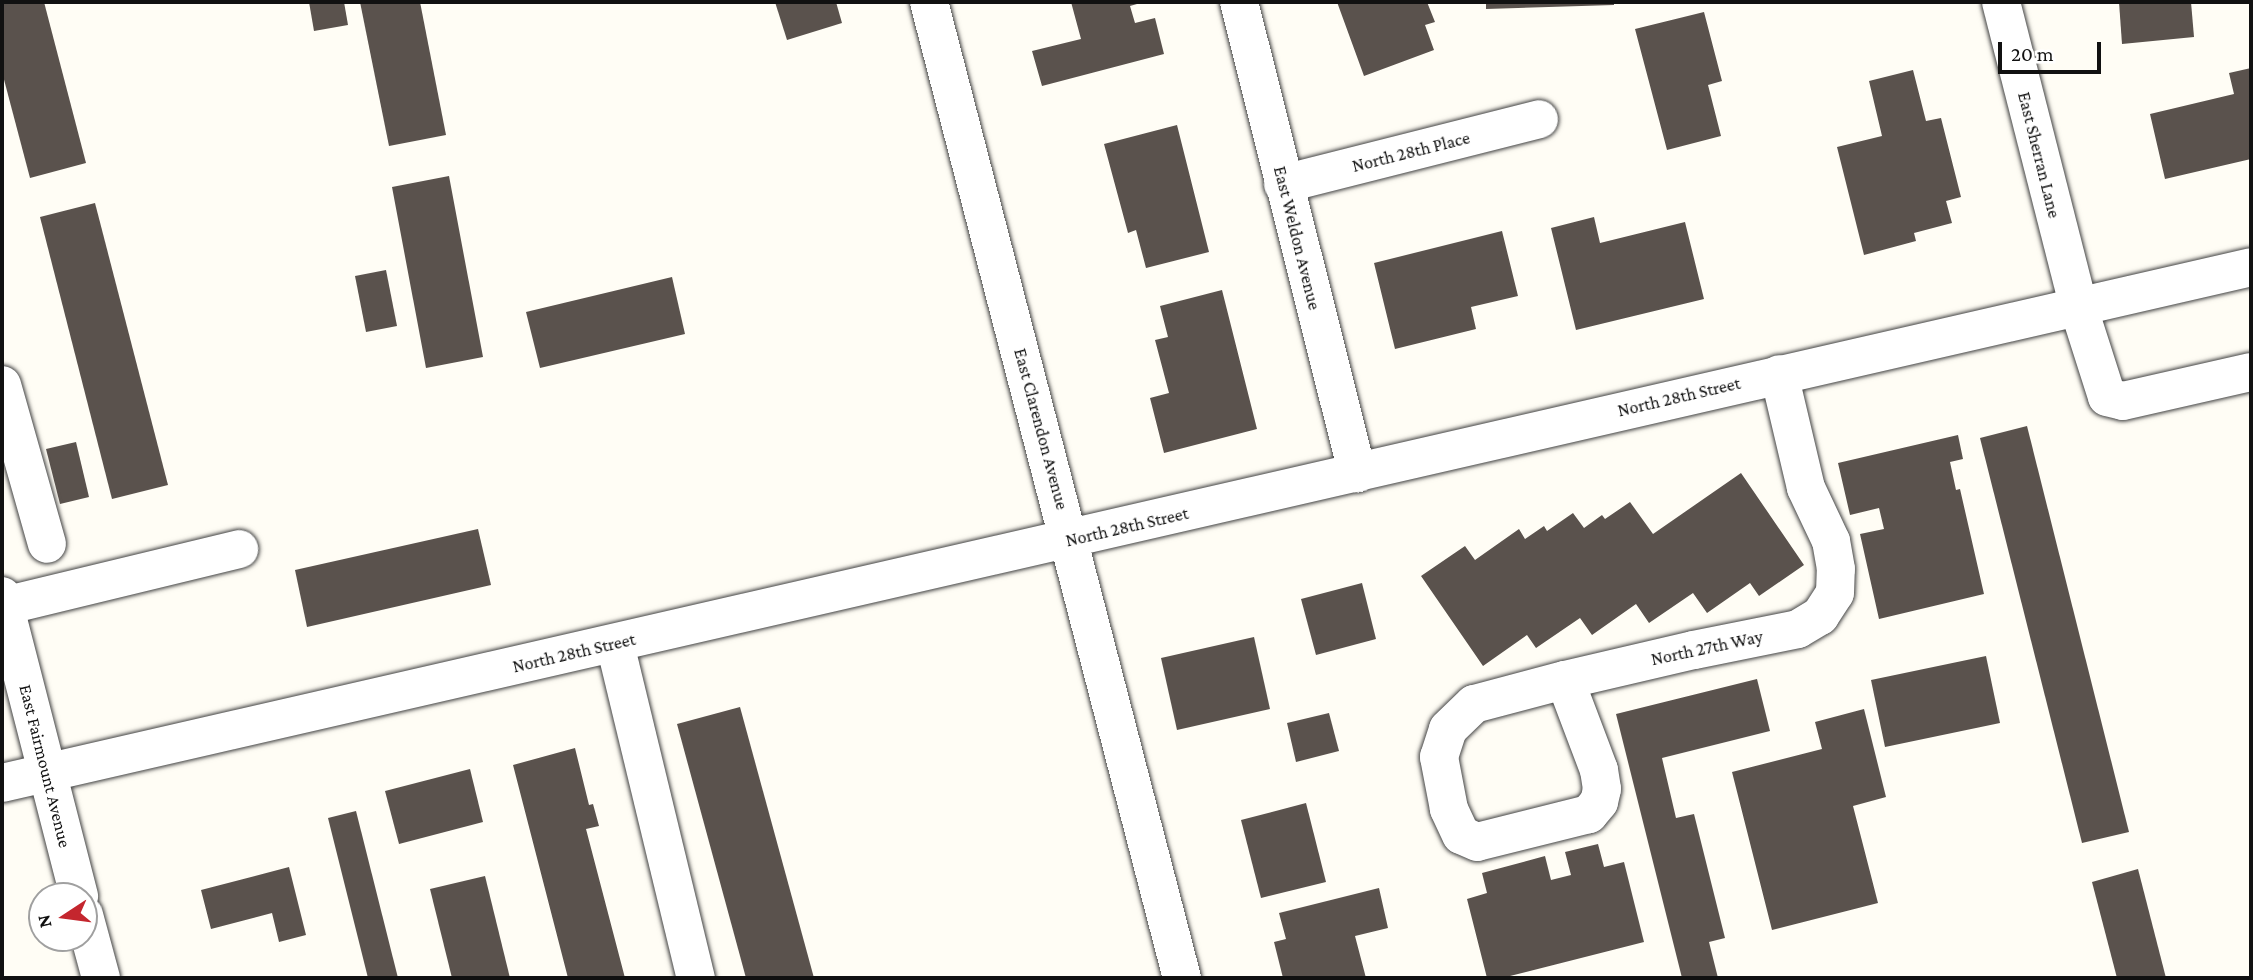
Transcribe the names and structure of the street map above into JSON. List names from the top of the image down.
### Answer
{
  "streets": {
    "street": [
      "North 28th Place",
      "East Sherran Lane",
      "East Weldon Avenue",
      "North 28th Street",
      "East Clarendon Avenue",
      "North 27th Way",
      "East Fairmount Avenue"
    ]
  },
  "crossings": [
    ["North 28th Place", "East Weldon Avenue"],
    ["East Sherran Lane", "North 28th Street"],
    ["East Weldon Avenue", "North 28th Street"],
    ["North 28th Street", "East Clarendon Avenue"],
    ["North 28th Street", "North 27th Way"],
    ["North 28th Street", "East Fairmount Avenue"]
  ],
  "scale_bar": "20 m",
  "north": "left"
}
